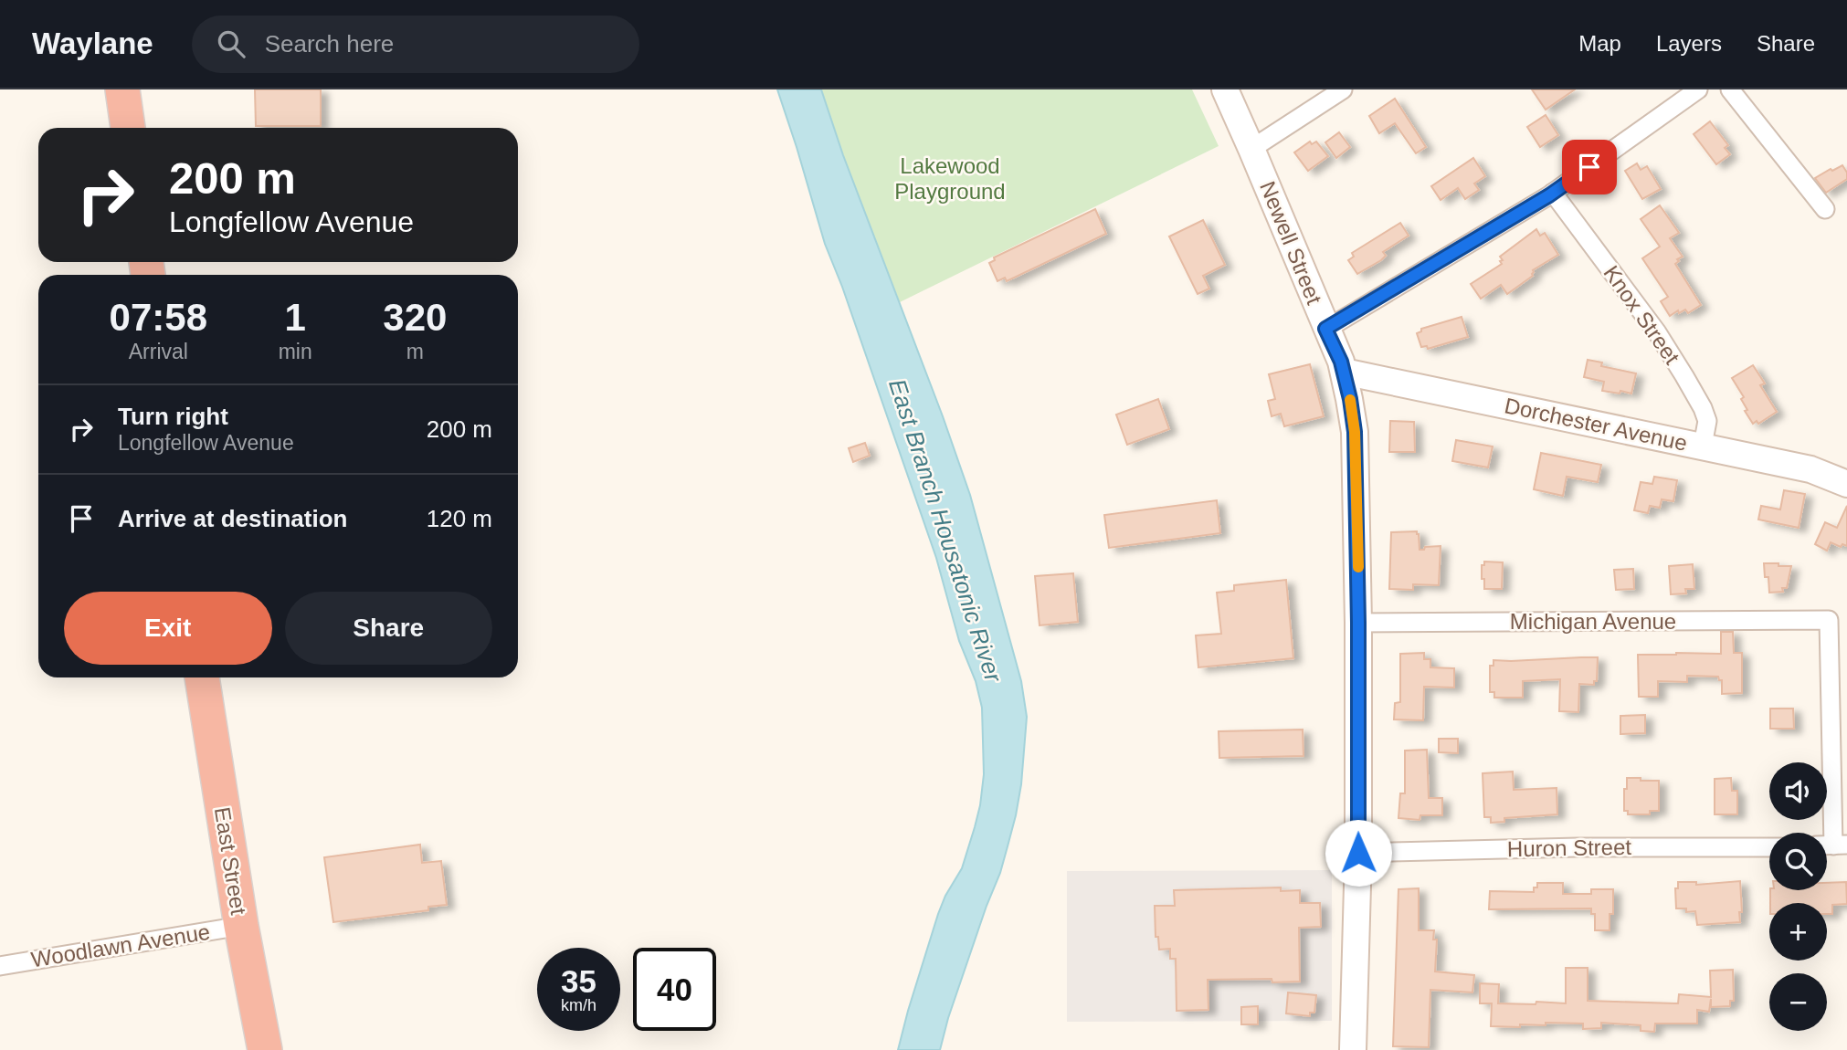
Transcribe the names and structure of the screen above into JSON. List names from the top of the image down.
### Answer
{
  "streets": {
    "highway": ["East Street"],
    "street": [
      "Newell Street",
      "Knox Street",
      "Dorchester Avenue",
      "Michigan Avenue",
      "Huron Street",
      "Woodlawn Avenue"
    ]
  },
  "crossings": [
    ["Newell Street", "Dorchester Avenue"],
    ["Newell Street", "Michigan Avenue"],
    ["Newell Street", "Huron Street"],
    ["Knox Street", "Dorchester Avenue"],
    ["East Street", "Woodlawn Avenue"]
  ],
  "water": ["East Branch Housatonic River"],
  "parks": ["Lakewood Playground"],
  "page": {
    "header": "Waylane",
    "search": "Search here",
    "nav": ["Map", "Layers", "Share"],
    "turn": ["200 m", "Longfellow Avenue"],
    "eta": [
      "07:58",
      "Arrival",
      "1",
      "min",
      "320",
      "m"
    ],
    "list": [
      {
        "name": "Turn right",
        "note": "Longfellow Avenue",
        "value": "200 m"
      },
      {
        "name": "Arrive at destination",
        "value": "120 m"
      }
    ],
    "buttons": ["Exit", "Share"],
    "map_buttons": ["+", "−"],
    "speed": "35 km/h",
    "limit": "40"
  }
}
